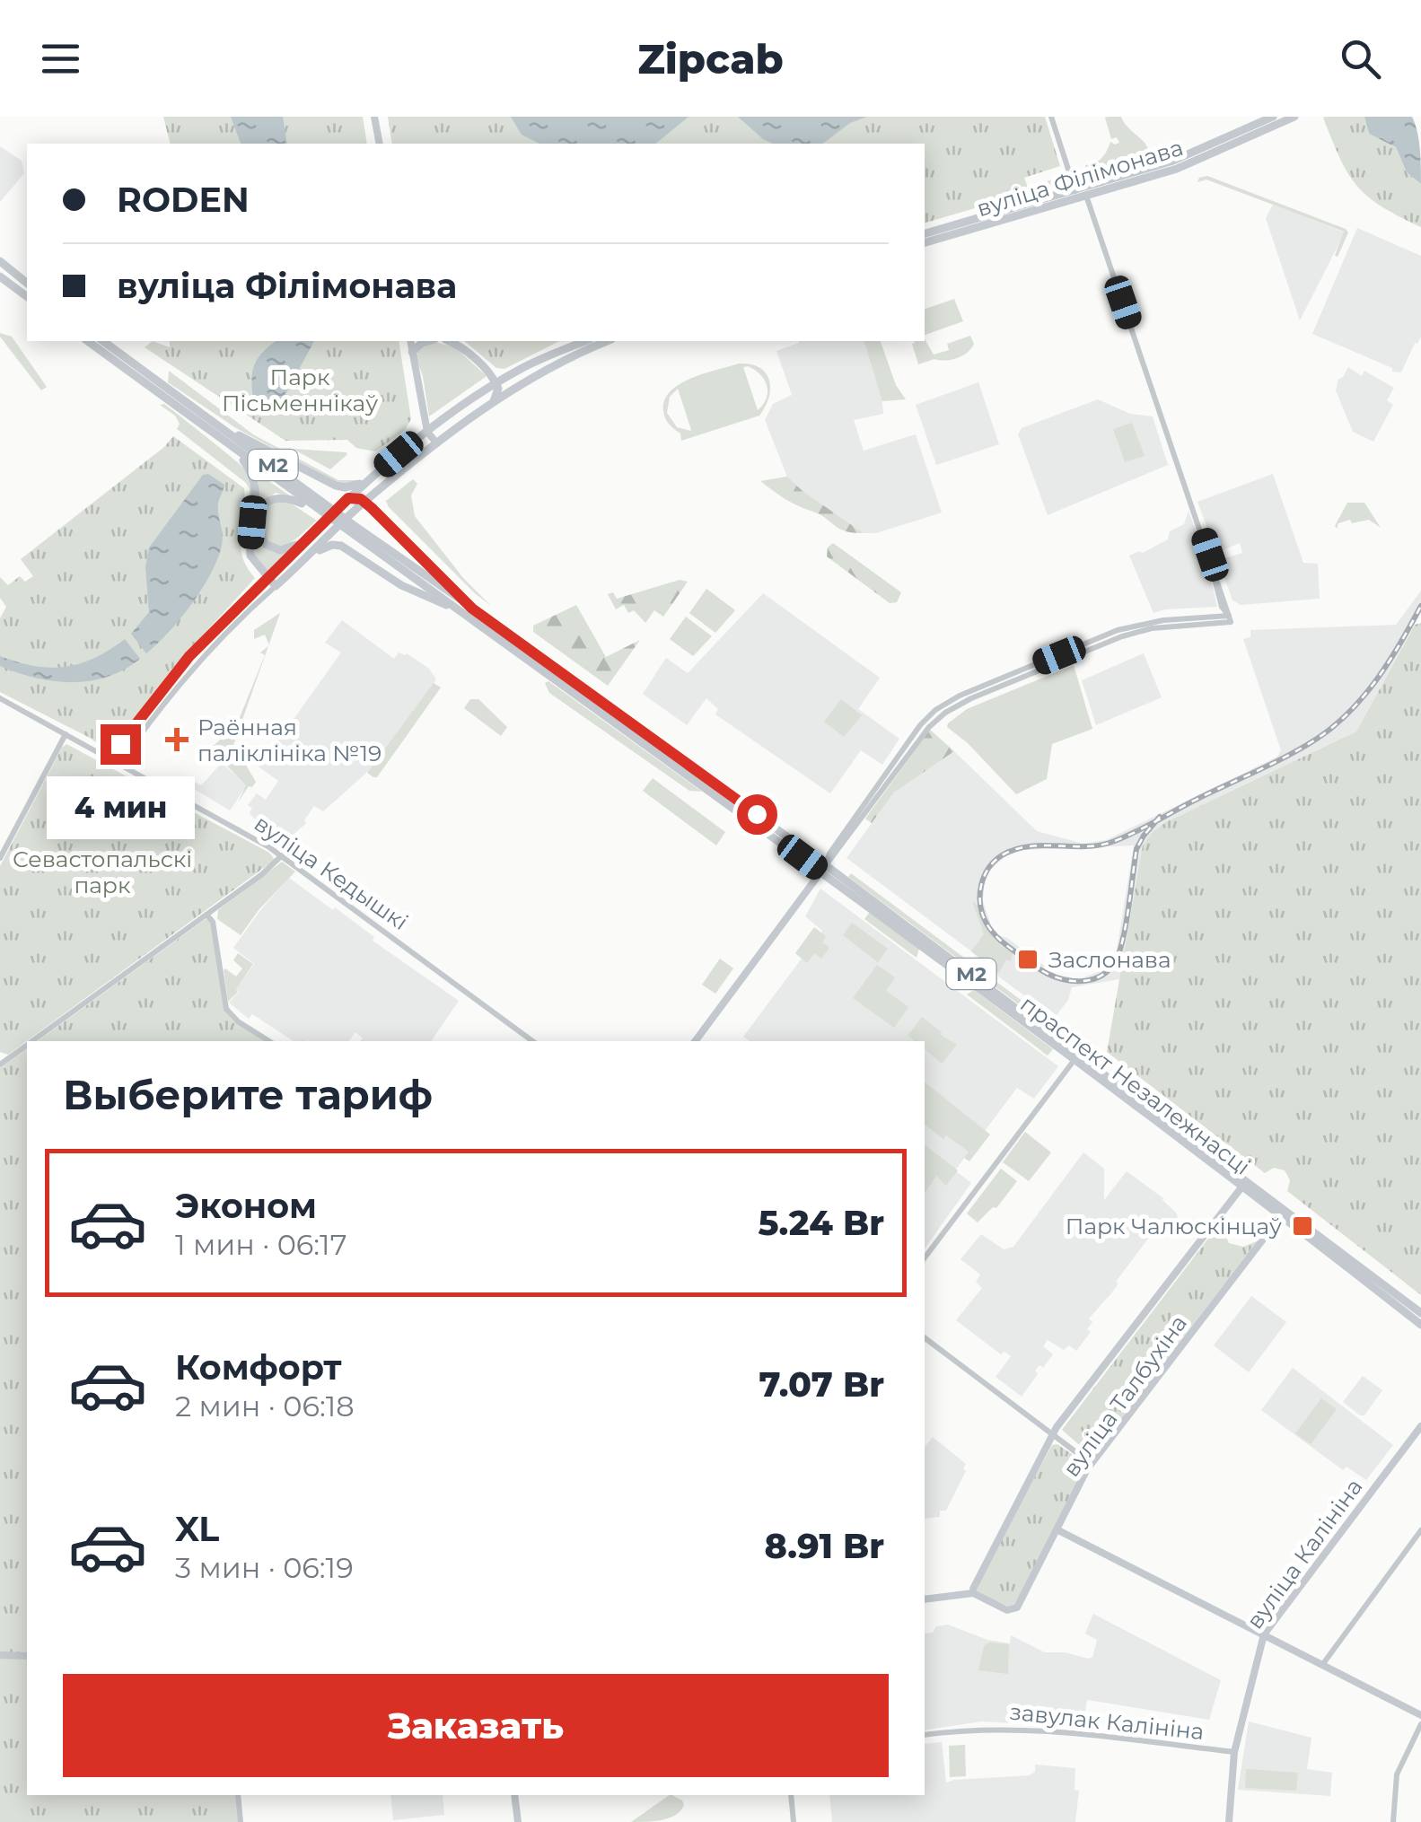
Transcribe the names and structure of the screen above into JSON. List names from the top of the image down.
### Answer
{
  "streets": {
    "main road": [
      "вуліца Філімонава",
      "М2",
      "праспект Незалежнасці",
      "вуліца Талбухіна",
      "вуліца Калініна"
    ],
    "street": ["вуліца Кедышкі", "завулак Калініна"]
  },
  "crossings": [
    ["праспект Незалежнасці", "вуліца Талбухіна"],
    ["вуліца Калініна", "завулак Калініна"]
  ],
  "parks": ["Парк Пісьменнікаў", "Севастопальскі парк"],
  "places": {
    "health": ["Раённая паліклініка №19"],
    "transit": ["Заслонава", "Парк Чалюскінцаў"]
  },
  "page": {
    "header": "Zipcab",
    "banner": ["RODEN", "вуліца Філімонава"],
    "bubble": "4 мин",
    "heading": "Выберите тариф",
    "list": [
      {
        "name": "Эконом",
        "note": "1 мин · 06:17",
        "value": "5.24 Br"
      },
      {
        "name": "Комфорт",
        "note": "2 мин · 06:18",
        "value": "7.07 Br"
      },
      {
        "name": "XL",
        "note": "3 мин · 06:19",
        "value": "8.91 Br"
      }
    ],
    "buttons": "Заказать"
  }
}
